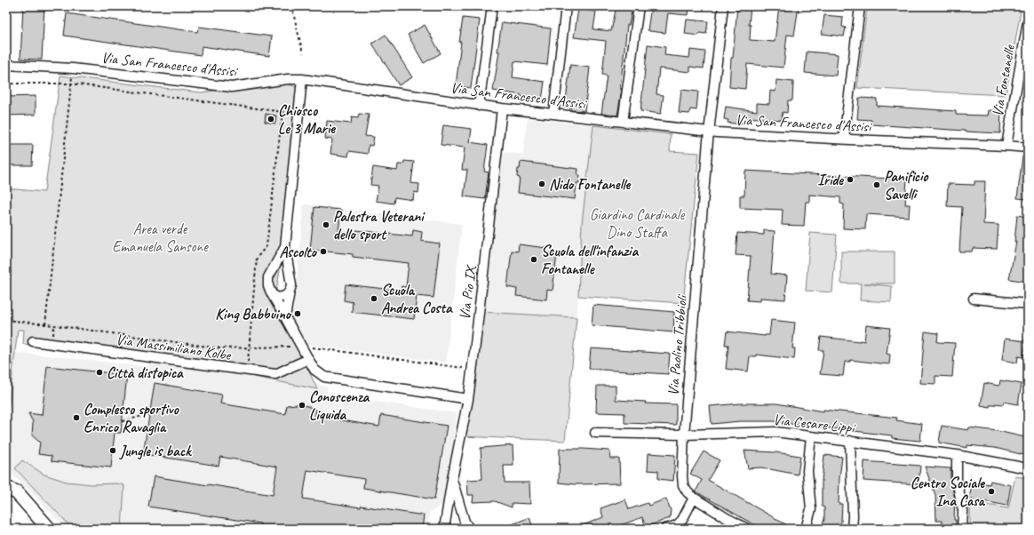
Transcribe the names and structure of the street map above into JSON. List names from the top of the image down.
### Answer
{
  "streets": {
    "street": [
      "Via San Francesco d'Assisi",
      "Via Fontanelle",
      "Via Pio IX",
      "Via Paolino Tribbioli",
      "Via Massimiliano Kolbe",
      "Via Cesare Lippi"
    ]
  },
  "crossings": [
    ["Via San Francesco d'Assisi", "Via Fontanelle"],
    ["Via San Francesco d'Assisi", "Via Pio IX"],
    ["Via San Francesco d'Assisi", "Via Paolino Tribbioli"],
    ["Via Paolino Tribbioli", "Via Cesare Lippi"]
  ],
  "parks": ["Giardino Cardinale Dino Staffa", "Area verde Emanuela Sansone"],
  "places": [
    "Chiosco Le 3 Marie",
    "Iride",
    "Nido Fontanelle",
    "Panificio Savelli",
    "Palestra Veterani dello sport",
    "Ascolto",
    "Scuola dell'infanzia Fontanelle",
    "Scuola Andrea Costa",
    "King Babbuino",
    "Città distopica",
    "Conoscenza Liquida",
    "Complesso sportivo Enrico Ravaglia",
    "Jungle is back",
    "Centro Sociale Ina Casa"
  ]
}
